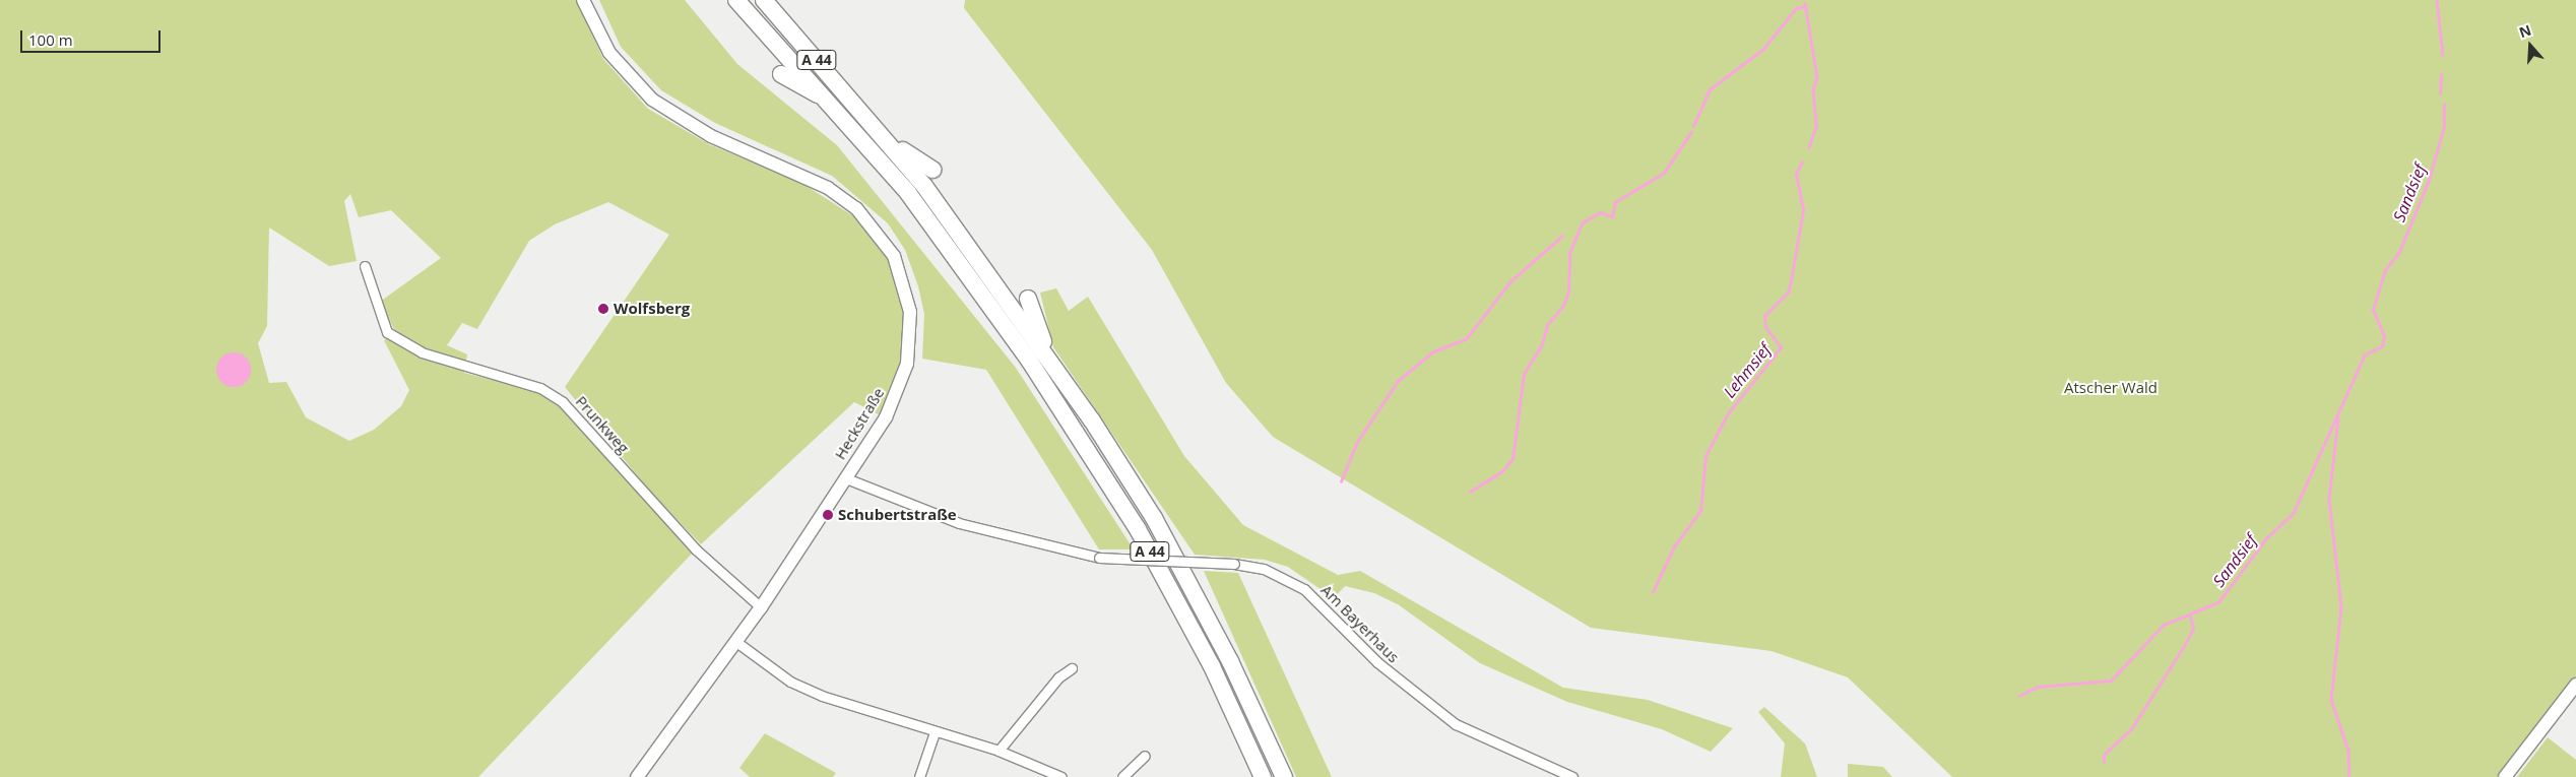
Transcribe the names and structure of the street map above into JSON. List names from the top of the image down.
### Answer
{
  "streets": {
    "highway": ["A 44"],
    "main road": ["Heckstraße"],
    "street": ["Prunkweg", "Am Bayerhaus"]
  },
  "crossings": [
    ["Heckstraße", "Prunkweg"],
    ["Heckstraße", "Am Bayerhaus"]
  ],
  "water": ["Sandsief", "Lehmsief"],
  "parks": ["Atscher Wald"],
  "places": ["Wolfsberg", "Schubertstraße"],
  "scale_bar": "100 m",
  "north": "top"
}
